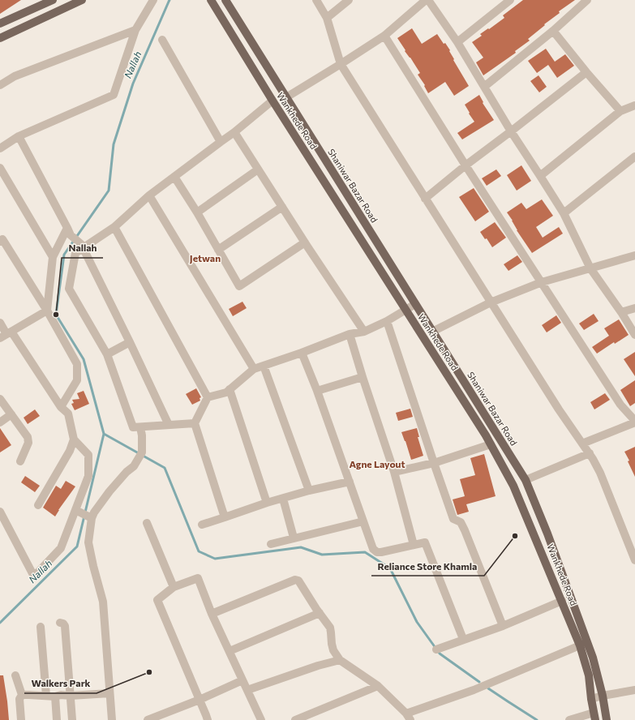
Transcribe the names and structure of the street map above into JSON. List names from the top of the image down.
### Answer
{
  "streets": {
    "main road": ["Wankhede Road", "Shaniwar Bazar Road"]
  },
  "districts": ["Jetwan", "Agne Layout"],
  "water": ["Nallah"],
  "places": ["Nallah", "Reliance Store Khamla", "Walkers Park"]
}
